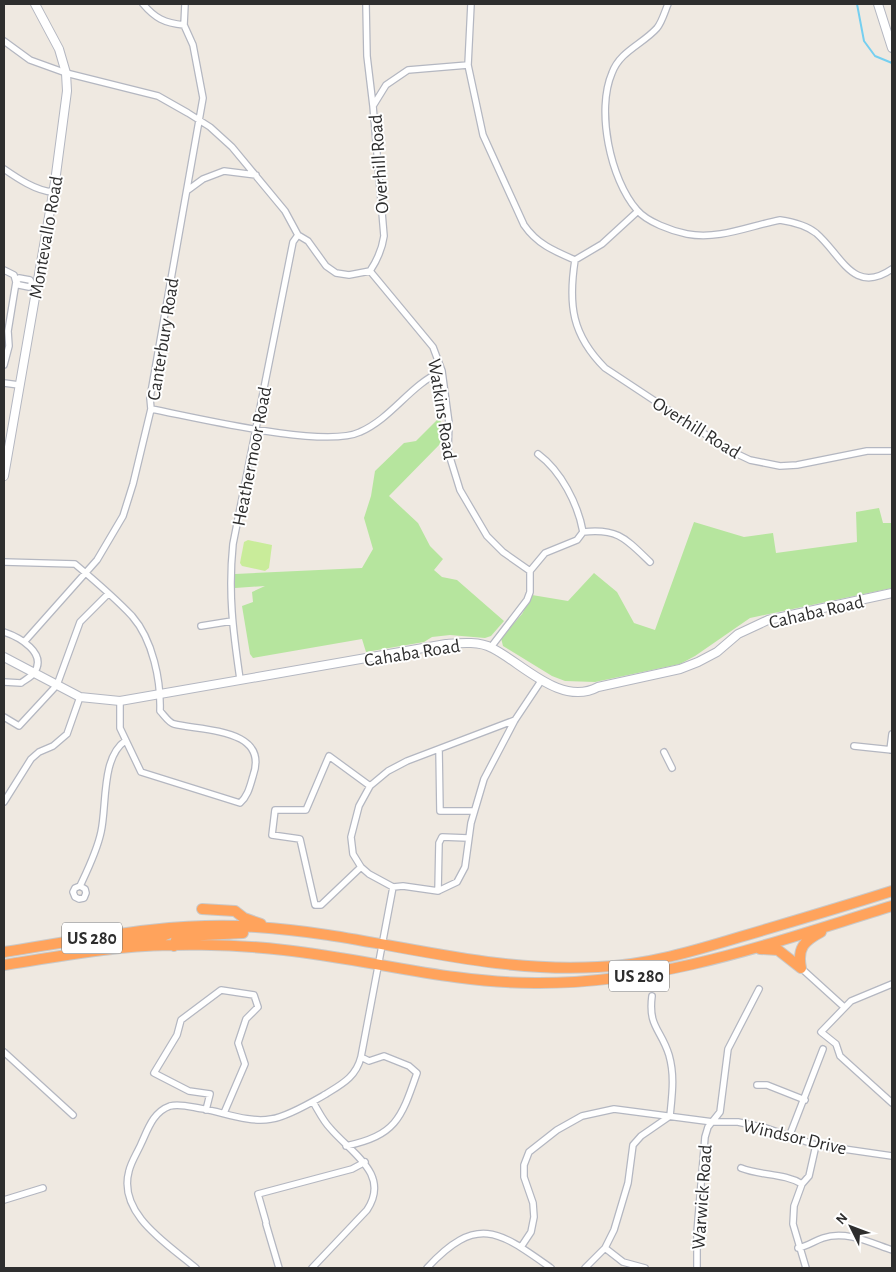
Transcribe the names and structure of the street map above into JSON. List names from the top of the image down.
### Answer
{
  "streets": {
    "highway": ["US 280"],
    "street": [
      "Overhill Road",
      "Montevallo Road",
      "Canterbury Road",
      "Watkins Road",
      "Heathermoor Road",
      "Cahaba Road",
      "Windsor Drive",
      "Warwick Road"
    ]
  },
  "crossings": [
    ["Overhill Road", "Watkins Road"],
    ["Heathermoor Road", "Cahaba Road"],
    ["Windsor Drive", "Warwick Road"]
  ],
  "north": "top left"
}
